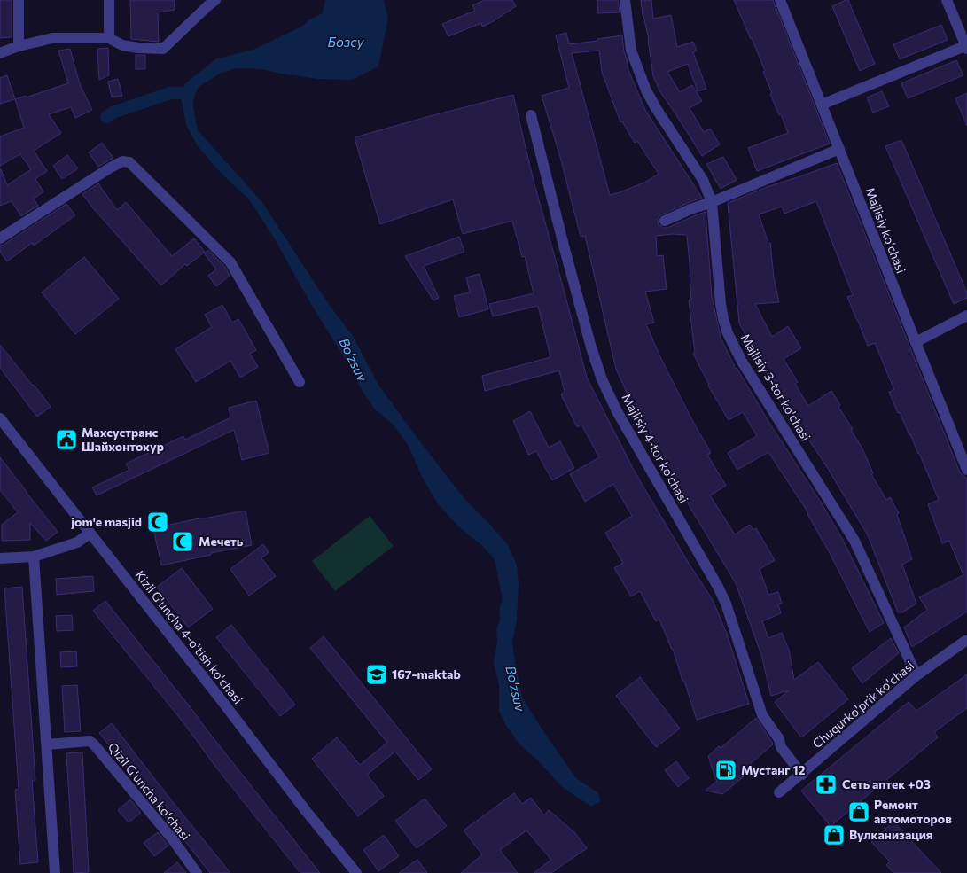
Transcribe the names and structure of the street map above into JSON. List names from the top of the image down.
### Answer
{
  "streets": {
    "street": [
      "Majlisiy koʻchasi",
      "Majlisiy 3-tor ko'chasi",
      "Majlisiy 4-tor ko'chasi",
      "Kizil G'uncha 4-o'tish ko'chasi",
      "Chuqurko'prik ko'chasi",
      "Qizil Gʻuncha koʻchasi"
    ]
  },
  "crossings": [
    ["Majlisiy 3-tor ko'chasi", "Chuqurko'prik ko'chasi"],
    ["Majlisiy 4-tor ko'chasi", "Chuqurko'prik ko'chasi"]
  ],
  "water": ["Бозсу", "Bo'zsuv"],
  "places": {
    "public building": ["Махсустранс Шайхонтохур"],
    "mosque": ["jom'e masjid", "Мечеть"],
    "school or university": ["167-maktab"],
    "fuel station": ["Мустанг 12"],
    "pharmacy": ["Сеть аптек +03"],
    "shop": ["Ремонт автомоторов", "Вулканизация"]
  }
}
